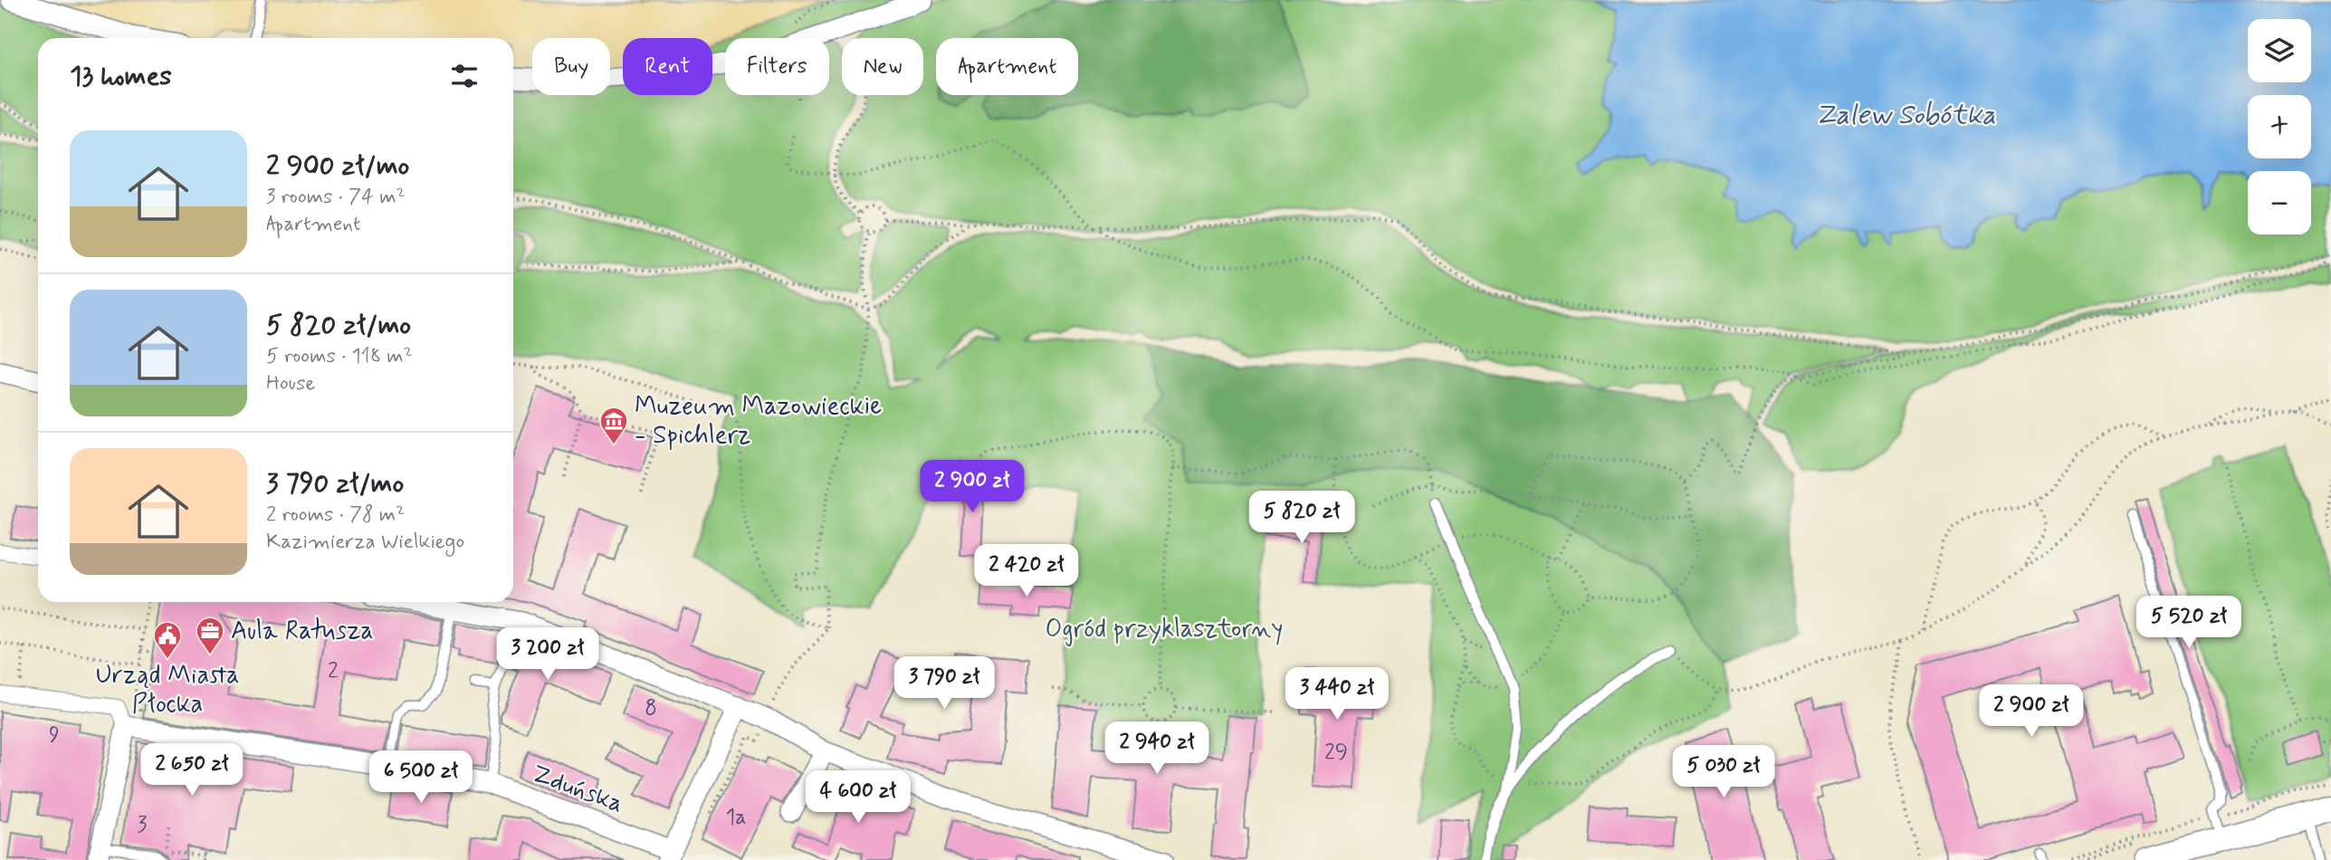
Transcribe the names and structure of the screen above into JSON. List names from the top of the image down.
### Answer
{
  "streets": {
    "street": ["Zduńska"]
  },
  "water": ["Zalew Sobótka"],
  "parks": ["Ogród przyklasztorny"],
  "places": {
    "museum": ["Muzeum Mazowieckie - Spichlerz"],
    "office": ["Aula Ratusza"],
    "public building": ["Urząd Miasta Płocka"]
  },
  "house_numbers": [
    "2",
    "8",
    "9",
    "29",
    "1a",
    "3"
  ],
  "page": {
    "map_buttons": ["+", "−"],
    "chip": [
      "Buy",
      "Rent",
      "Filters",
      "New",
      "Apartment"
    ],
    "heading": "13 homes",
    "list": [
      {
        "name": "2 900 zł/mo",
        "note": "3 rooms · 74 m² · Apartment"
      },
      {
        "name": "5 820 zł/mo",
        "note": "5 rooms · 118 m² · House"
      },
      {
        "name": "3 790 zł/mo",
        "note": "2 rooms · 78 m² · Kazimierza Wielkiego"
      }
    ],
    "price": [
      "2 900 zł",
      "5 820 zł",
      "2 420 zł",
      "5 520 zł",
      "3 200 zł",
      "3 790 zł",
      "3 440 zł",
      "2 900 zł",
      "2 940 zł",
      "2 650 zł",
      "5 030 zł",
      "6 500 zł",
      "4 600 zł"
    ]
  }
}
